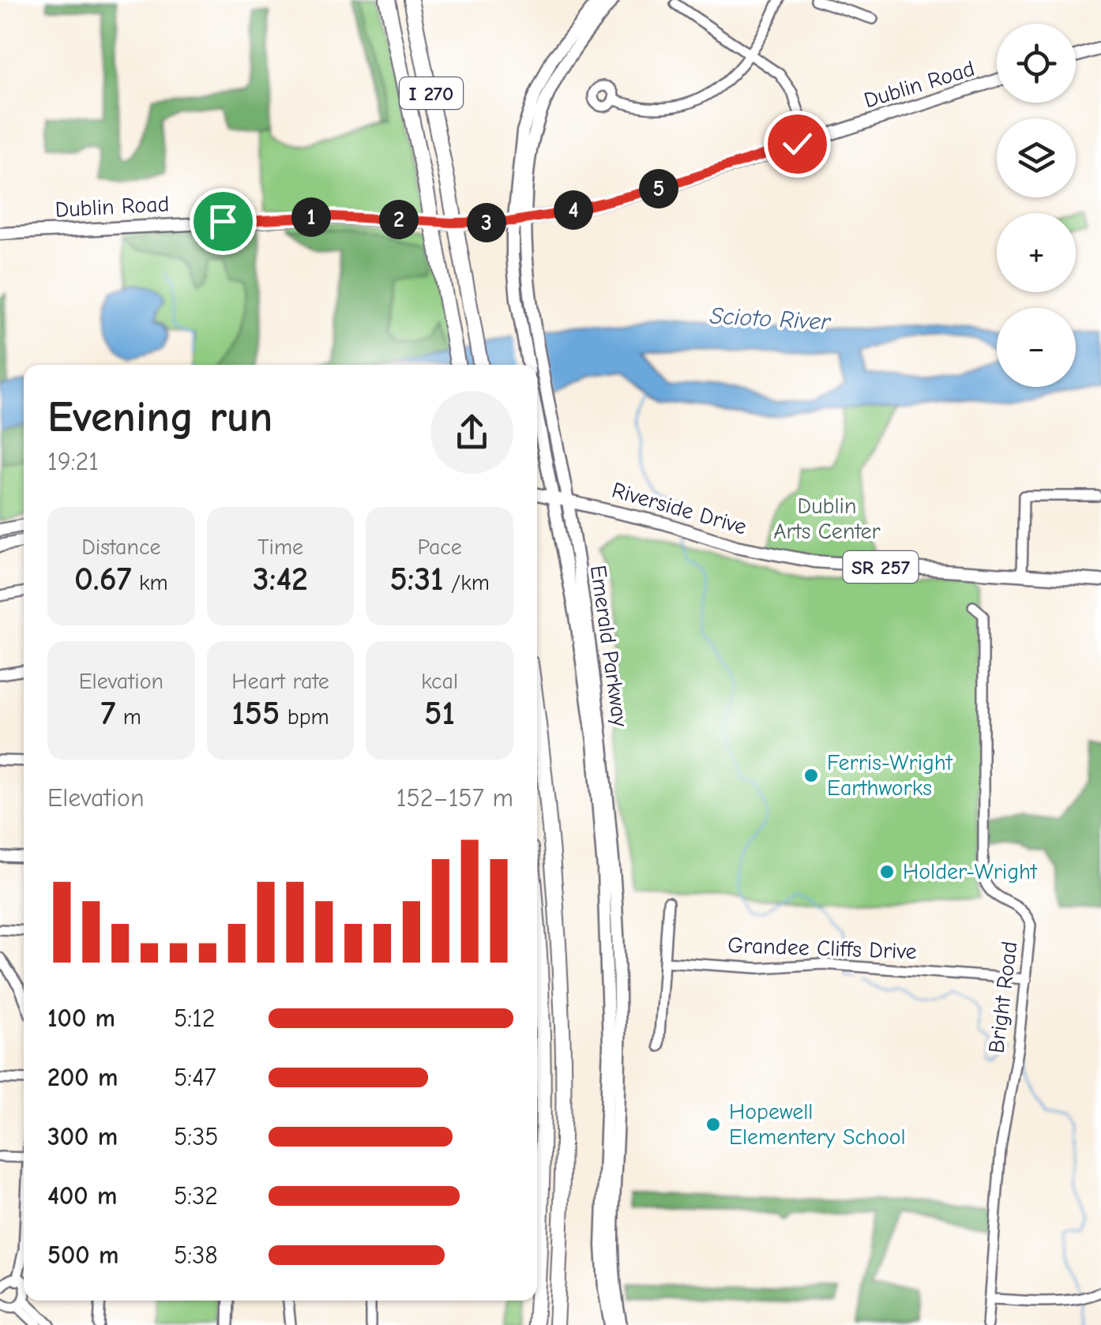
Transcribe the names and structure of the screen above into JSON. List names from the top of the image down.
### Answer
{
  "streets": {
    "highway": ["I 270"],
    "main road": [
      "Dublin Road",
      "Riverside Drive",
      "SR 257",
      "Emerald Parkway"
    ],
    "street": ["Grandee Cliffs Drive", "Bright Road"]
  },
  "crossings": [
    ["Dublin Road", "Emerald Parkway"],
    ["Riverside Drive", "Emerald Parkway"],
    ["Grandee Cliffs Drive", "Bright Road"]
  ],
  "water": ["Scioto River"],
  "parks": ["Dublin Arts Center"],
  "places": ["Ferris-Wright Earthworks", "Holder-Wright", "Hopewell Elementery School"],
  "page": {
    "map_buttons": ["+", "−"],
    "pins": [
      "5",
      "4",
      "1",
      "2",
      "3"
    ],
    "heading": ["Evening run", "19:21"],
    "stats": [
      ["Distance", "0.67 km"],
      ["Time", "3:42"],
      ["Pace", "5:31 /km"],
      ["Elevation", "7 m"],
      ["Heart rate", "155 bpm"],
      ["kcal", "51"]
    ],
    "chart": ["Elevation", "152–157 m"],
    "list": [
      {
        "name": "100 m",
        "note": "5:12"
      },
      {
        "name": "200 m",
        "note": "5:47"
      },
      {
        "name": "300 m",
        "note": "5:35"
      },
      {
        "name": "400 m",
        "note": "5:32"
      },
      {
        "name": "500 m",
        "note": "5:38"
      }
    ]
  }
}
